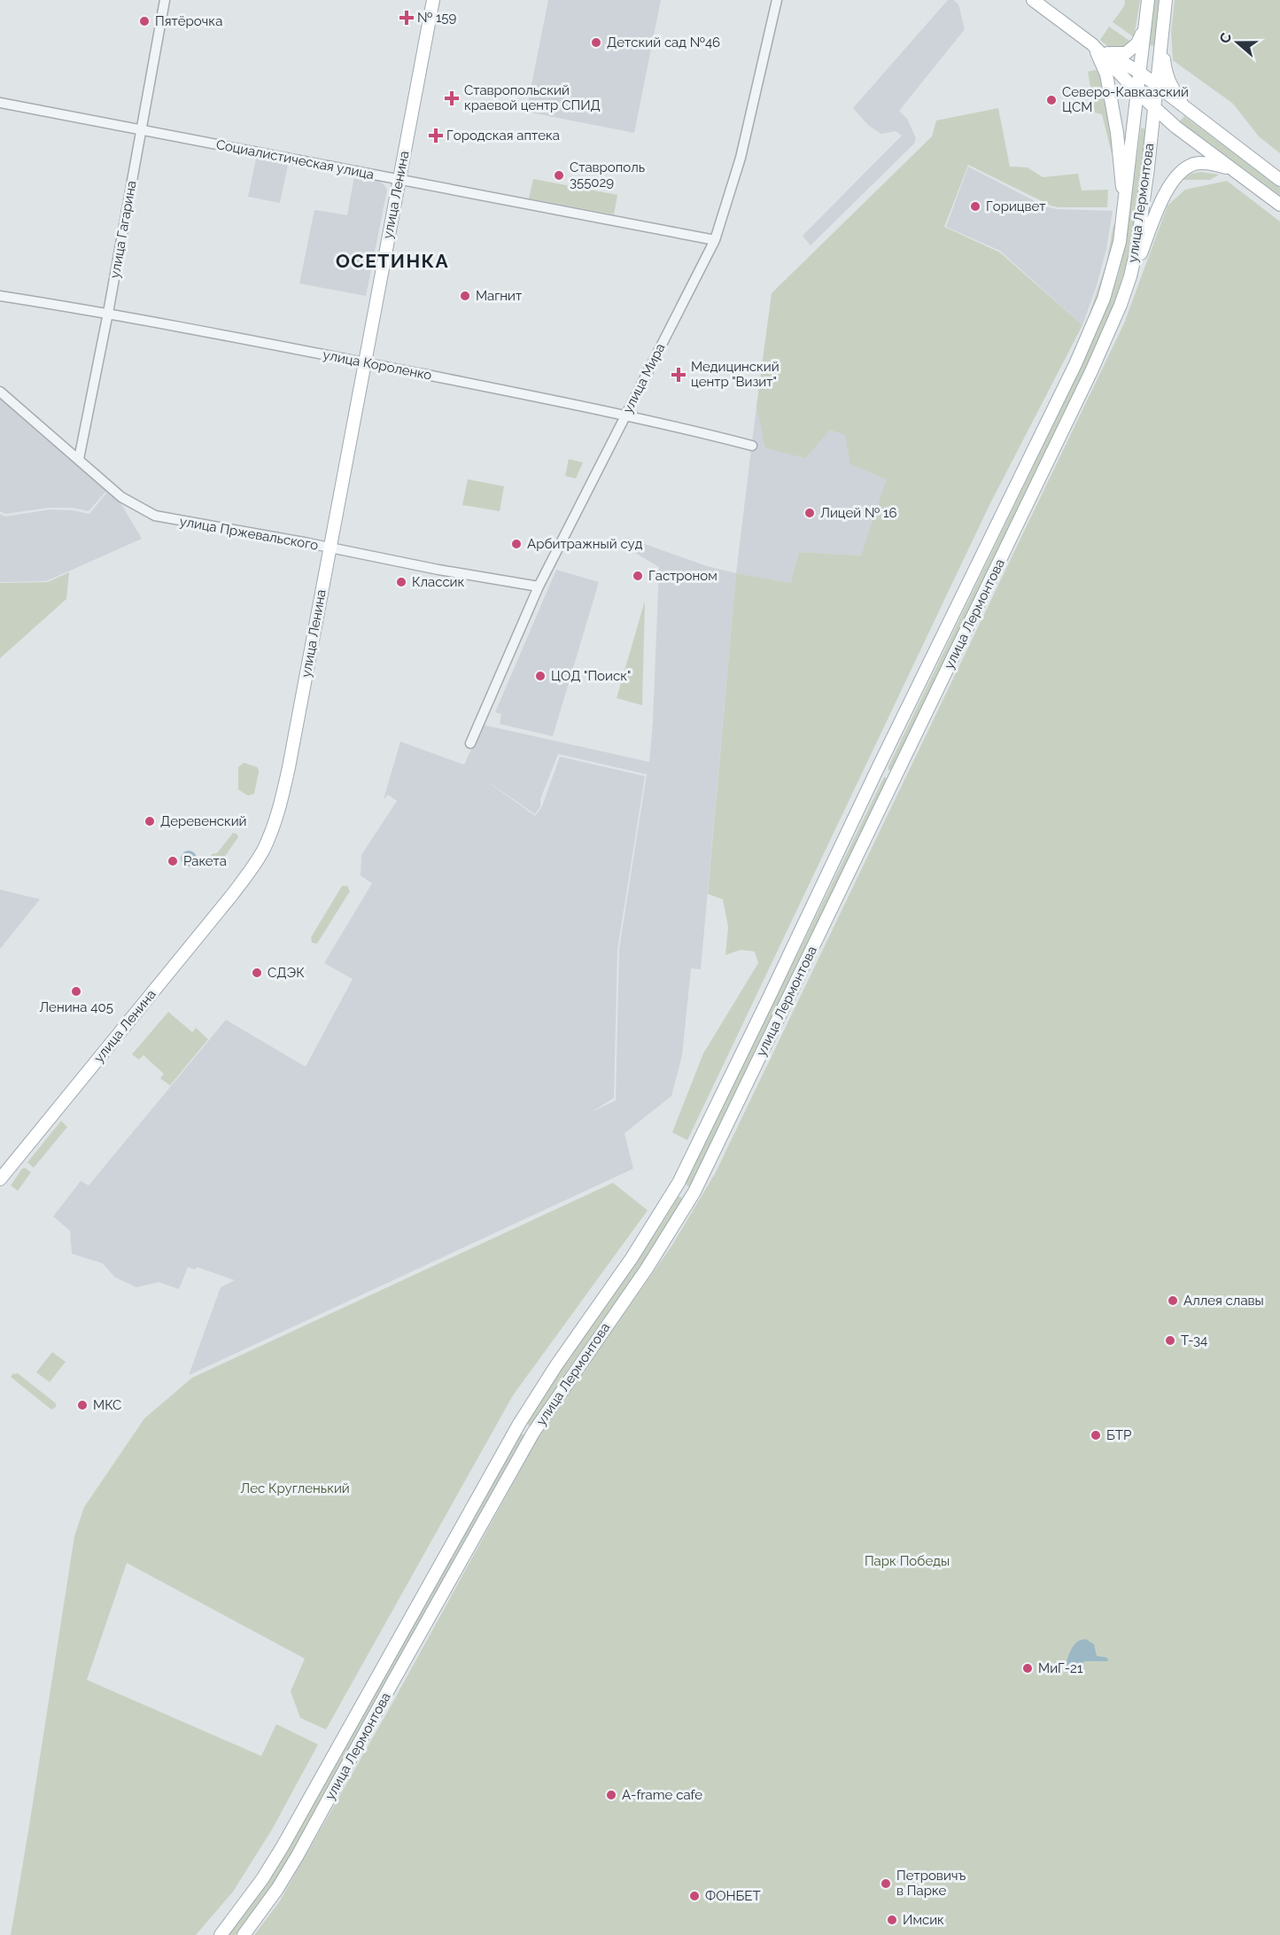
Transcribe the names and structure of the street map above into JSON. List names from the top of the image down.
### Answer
{
  "streets": {
    "main road": ["улица Ленина", "улица Лермонтова"],
    "street": [
      "Социалистическая улица",
      "улица Гагарина",
      "улица Короленко",
      "улица Мира",
      "улица Пржевальского"
    ]
  },
  "crossings": [
    ["Социалистическая улица", "улица Ленина"],
    ["Социалистическая улица", "улица Гагарина"],
    ["Социалистическая улица", "улица Мира"],
    ["улица Ленина", "улица Короленко"],
    ["улица Ленина", "улица Пржевальского"],
    ["улица Гагарина", "улица Короленко"],
    ["улица Гагарина", "улица Пржевальского"],
    ["улица Короленко", "улица Мира"],
    ["улица Мира", "улица Пржевальского"]
  ],
  "districts": ["ОСЕТИНКА"],
  "parks": ["Лес Кругленький", "Парк Победы"],
  "places": {
    "health": [
      "№ 159",
      "Ставропольский краевой центр СПИД",
      "Городская аптека",
      "Медицинский центр \"Визит\""
    ],
    "other": [
      "Пятёрочка",
      "Детский сад №46",
      "Северо-Кавказский ЦСМ",
      "Ставрополь 355029",
      "Горицвет",
      "Магнит",
      "Лицей № 16",
      "Арбитражный суд",
      "Гастроном",
      "Классик",
      "ЦОД \"Поиск\"",
      "Деревенский",
      "Ракета",
      "СДЭК",
      "Ленина 405",
      "Аллея славы",
      "Т-34",
      "МКС",
      "БТР",
      "МиГ-21",
      "A-frame cafe",
      "Петровичъ в Парке",
      "ФОНБЕТ",
      "Имсик"
    ]
  },
  "north": "left"
}
